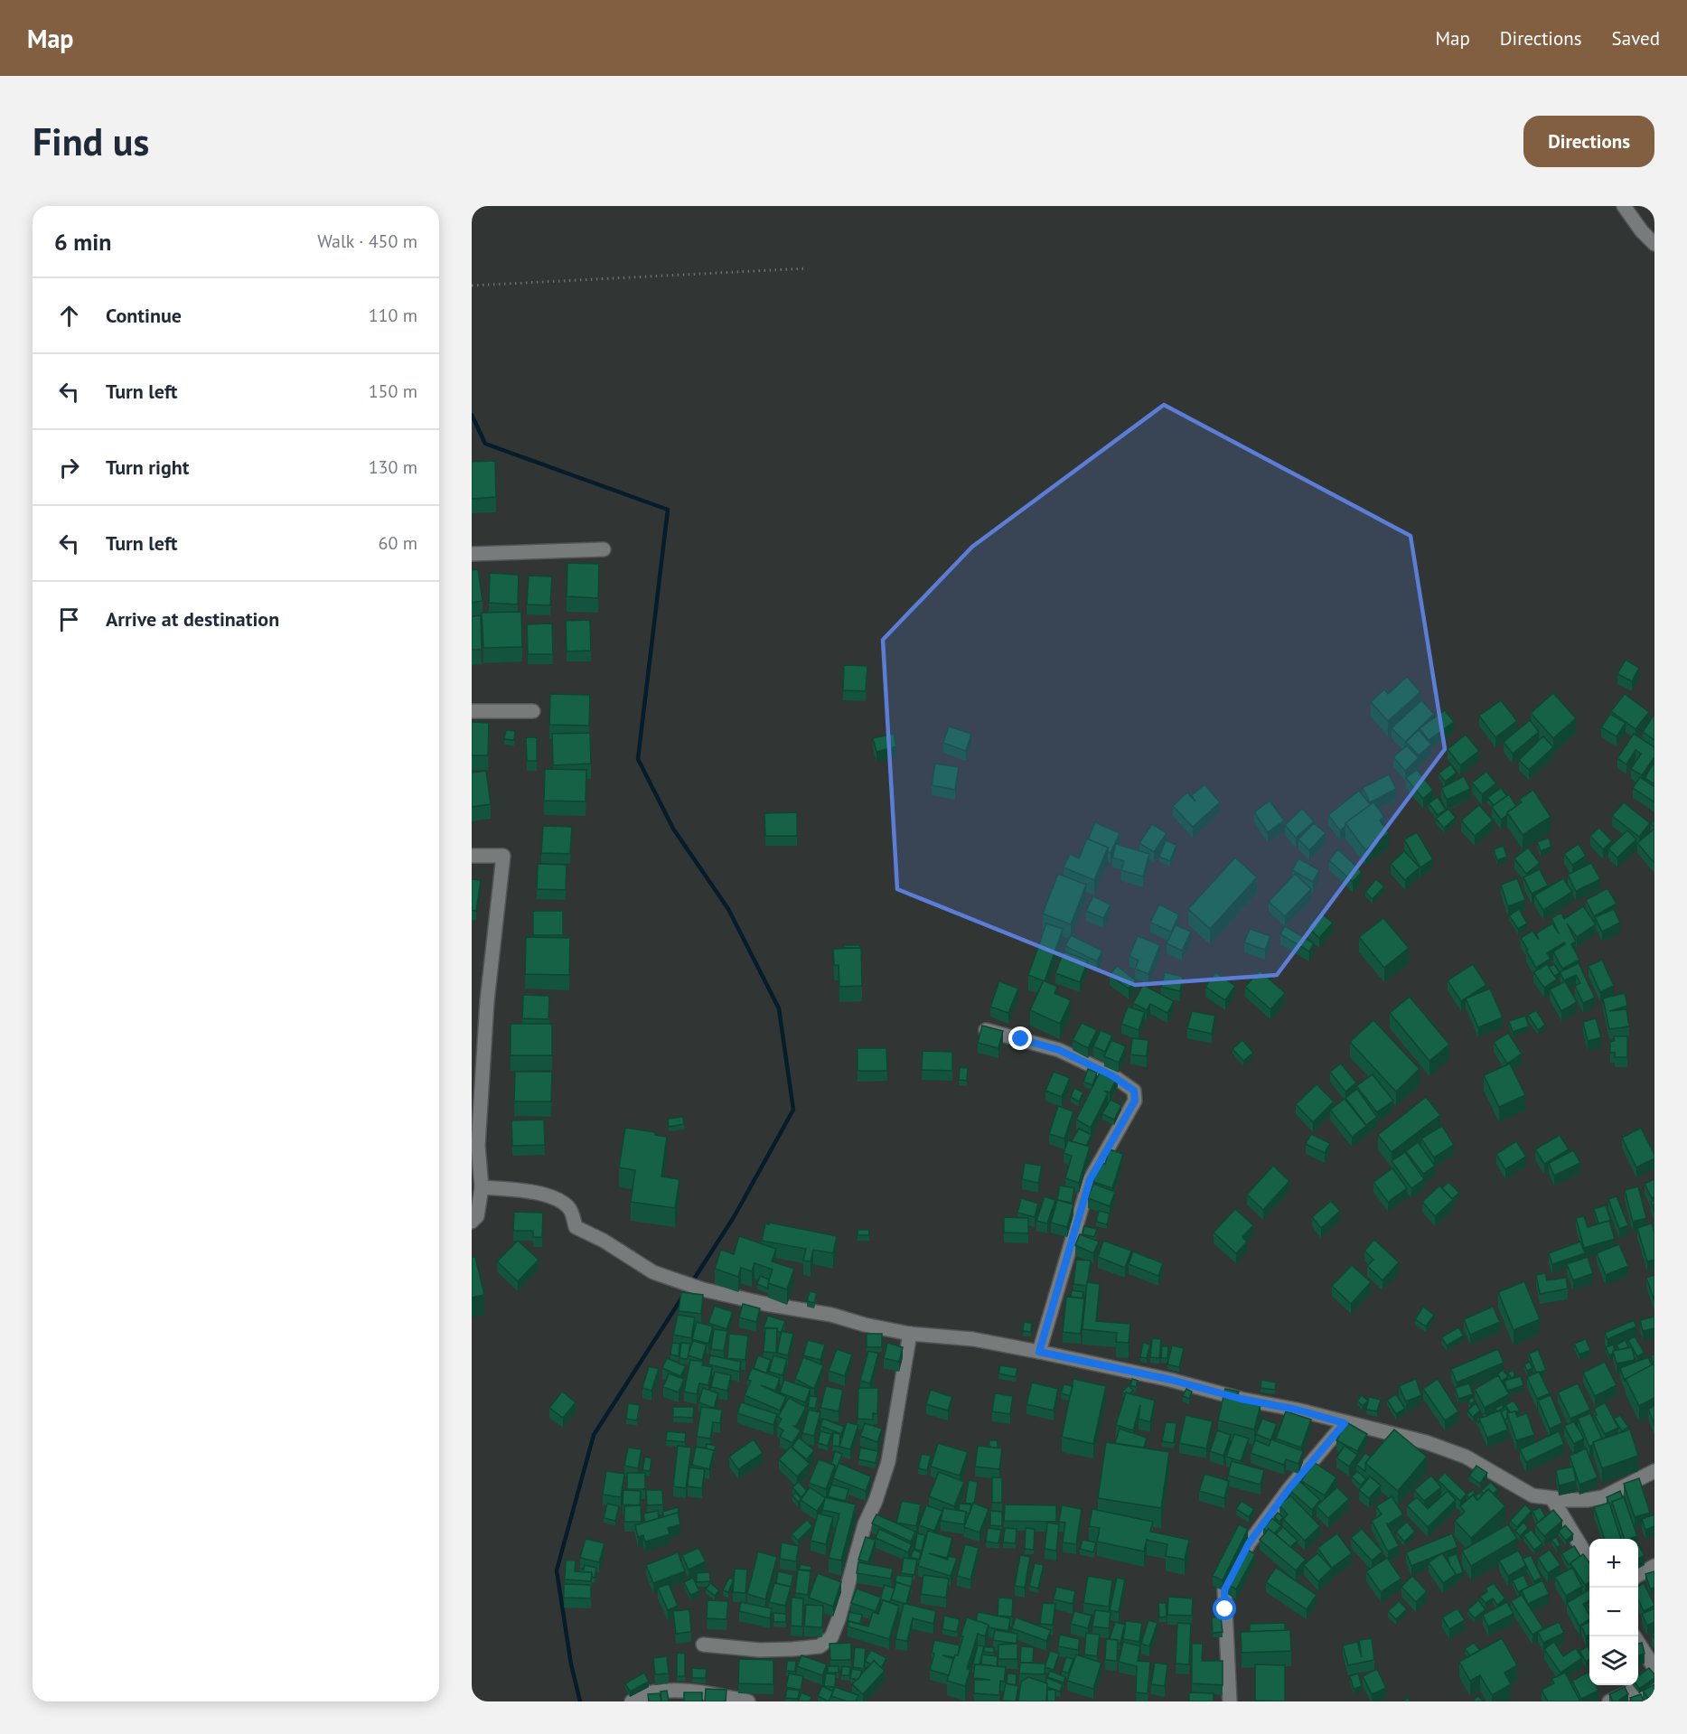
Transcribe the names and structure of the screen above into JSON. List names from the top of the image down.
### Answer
{
  "page": {
    "header": "Map",
    "nav": ["Map", "Directions", "Saved"],
    "buttons": "Directions",
    "title": "Find us",
    "heading": ["6 min", "Walk · 450 m"],
    "list": [
      ["Continue", "110 m"],
      ["Turn left", "150 m"],
      ["Turn right", "130 m"],
      ["Turn left", "60 m"],
      "Arrive at destination"
    ],
    "map_buttons": ["+", "−"]
  }
}
